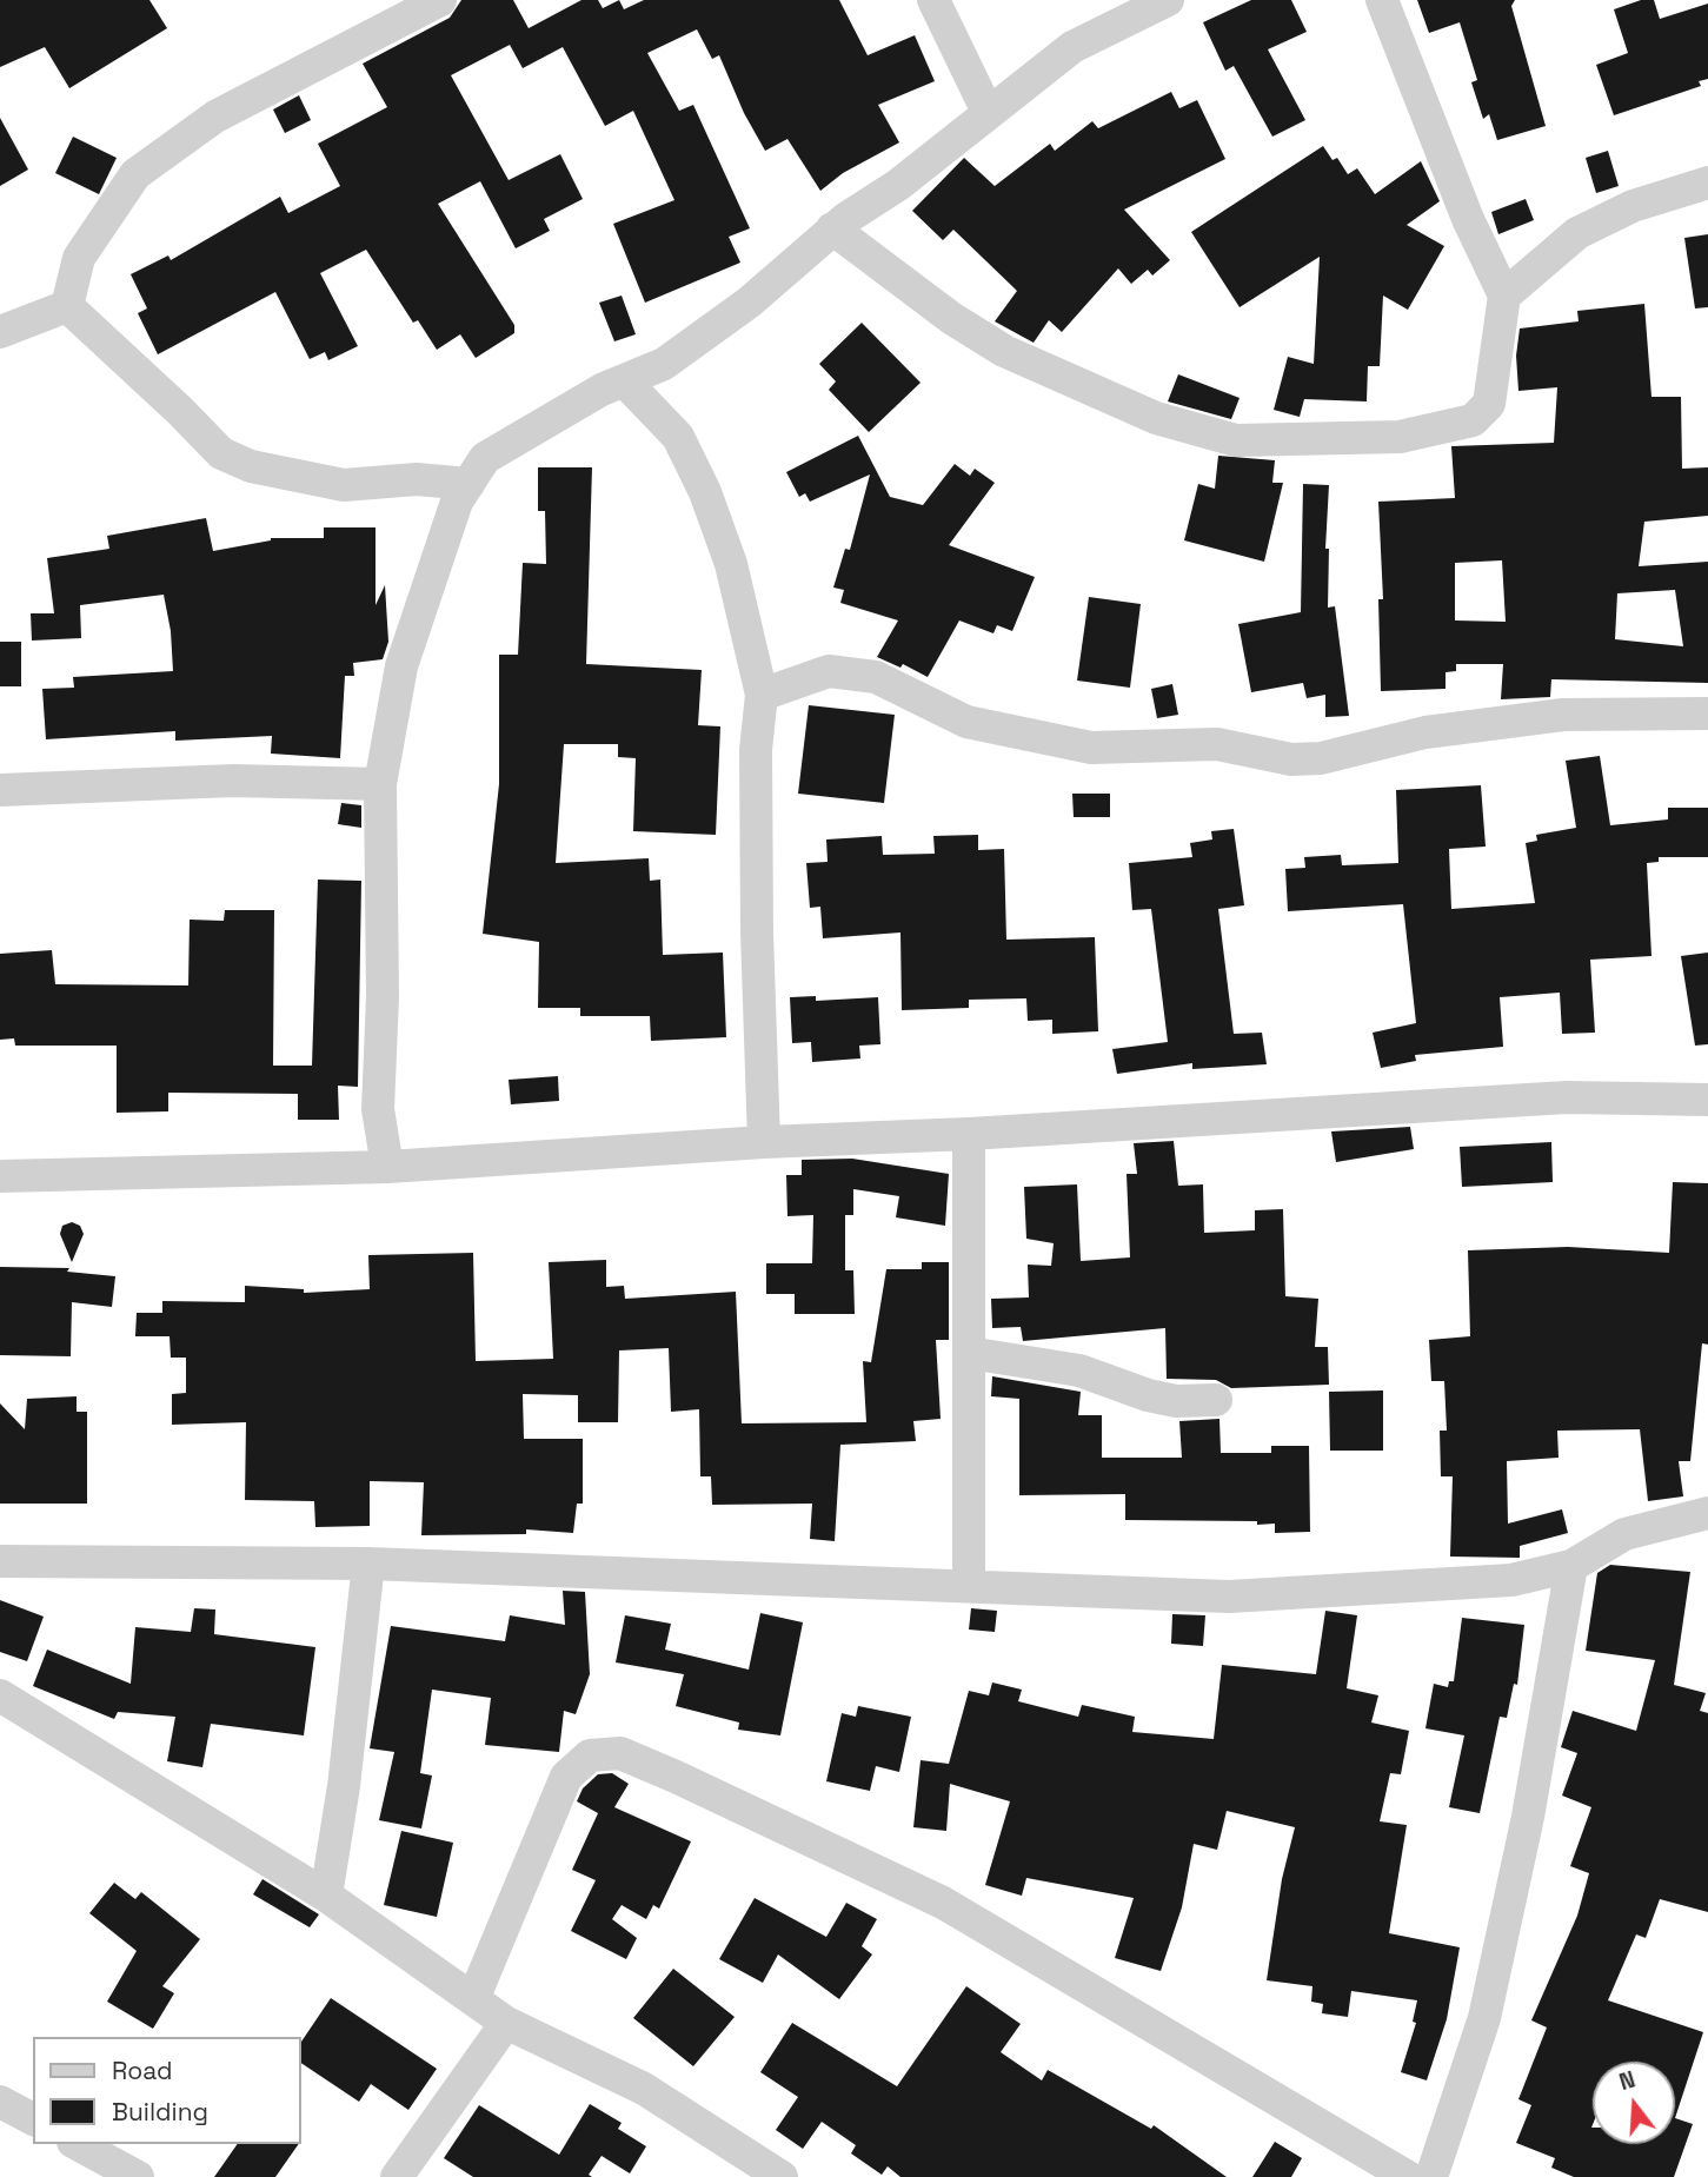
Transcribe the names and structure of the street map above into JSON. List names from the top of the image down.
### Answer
{
  "legend": ["Road", "Building"],
  "north": "top"
}
